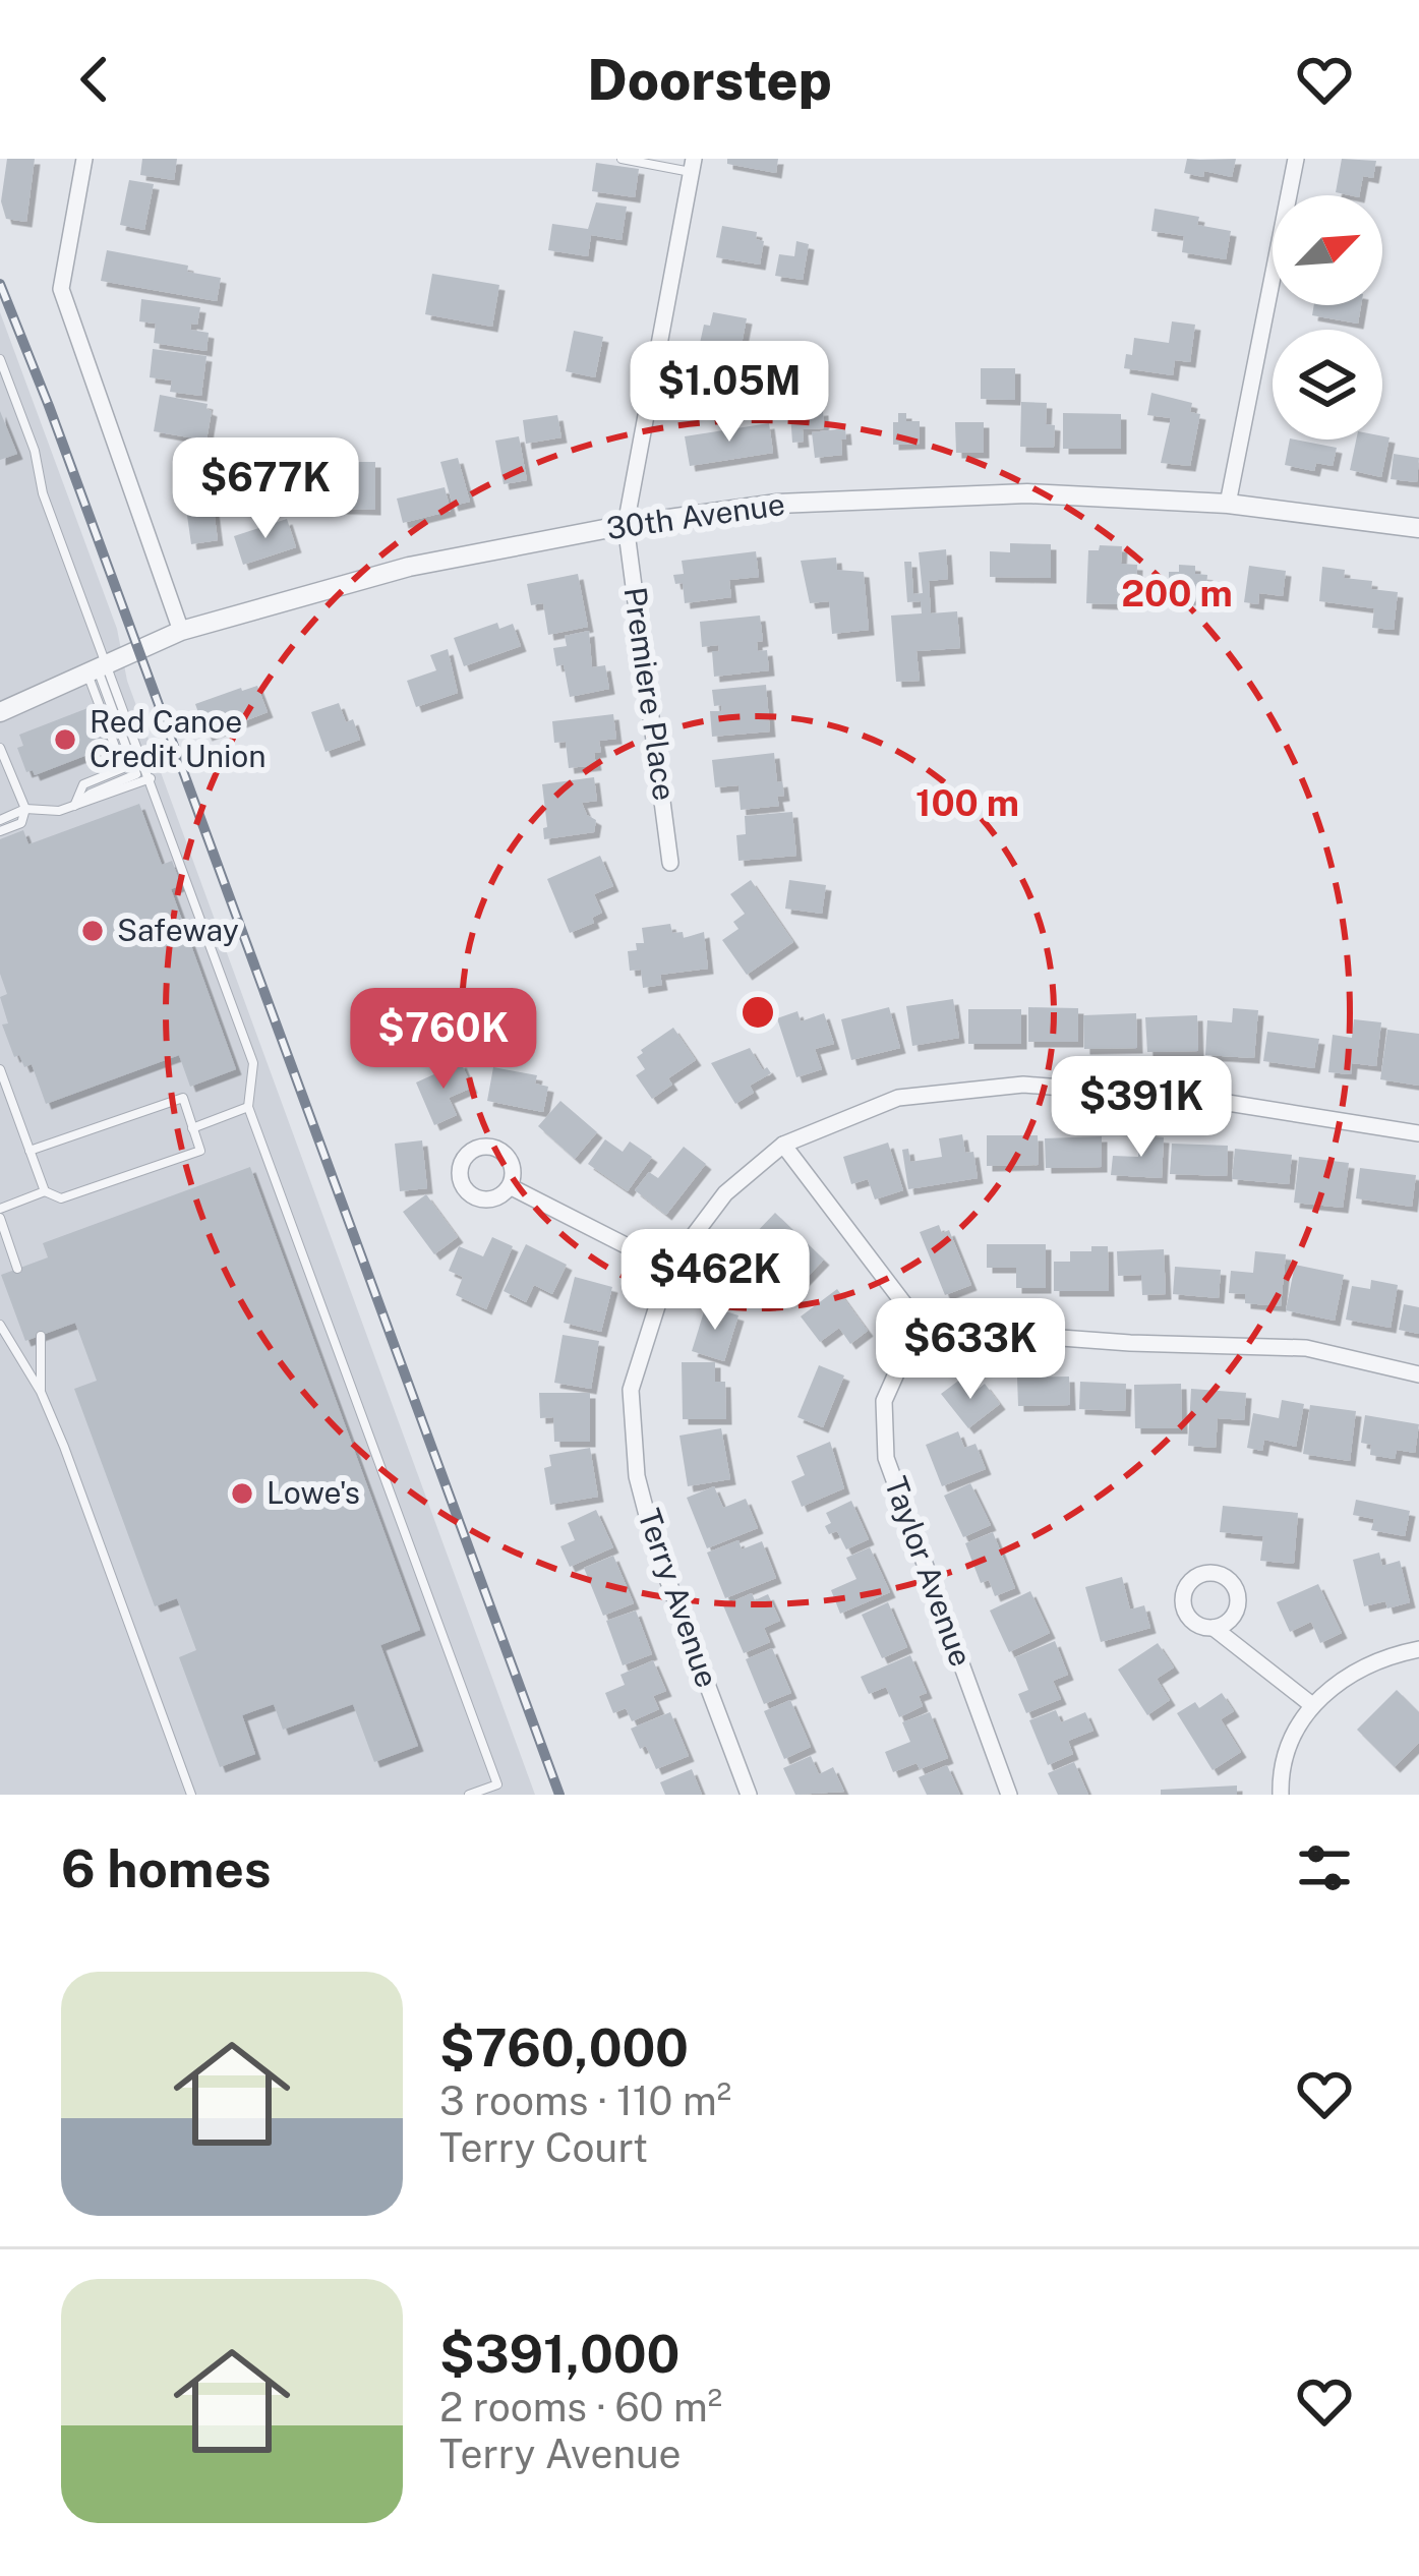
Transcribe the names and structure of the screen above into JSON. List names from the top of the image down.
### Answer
{
  "streets": {
    "street": [
      "30th Avenue",
      "Premiere Place",
      "Taylor Avenue",
      "Terry Avenue"
    ]
  },
  "crossings": [
    ["30th Avenue", "Premiere Place"]
  ],
  "places": ["Red Canoe Credit Union", "Safeway", "Lowe's"],
  "north": "top right",
  "page": {
    "header": "Doorstep",
    "price": [
      "$1.05M",
      "$677K",
      "$760K",
      "$391K",
      "$462K",
      "$633K"
    ],
    "heading": "6 homes",
    "list": [
      {
        "name": "$760,000",
        "note": "3 rooms · 110 m² · Terry Court"
      },
      {
        "name": "$391,000",
        "note": "2 rooms · 60 m² · Terry Avenue"
      }
    ]
  },
  "rings": ["200 m", "100 m"]
}
